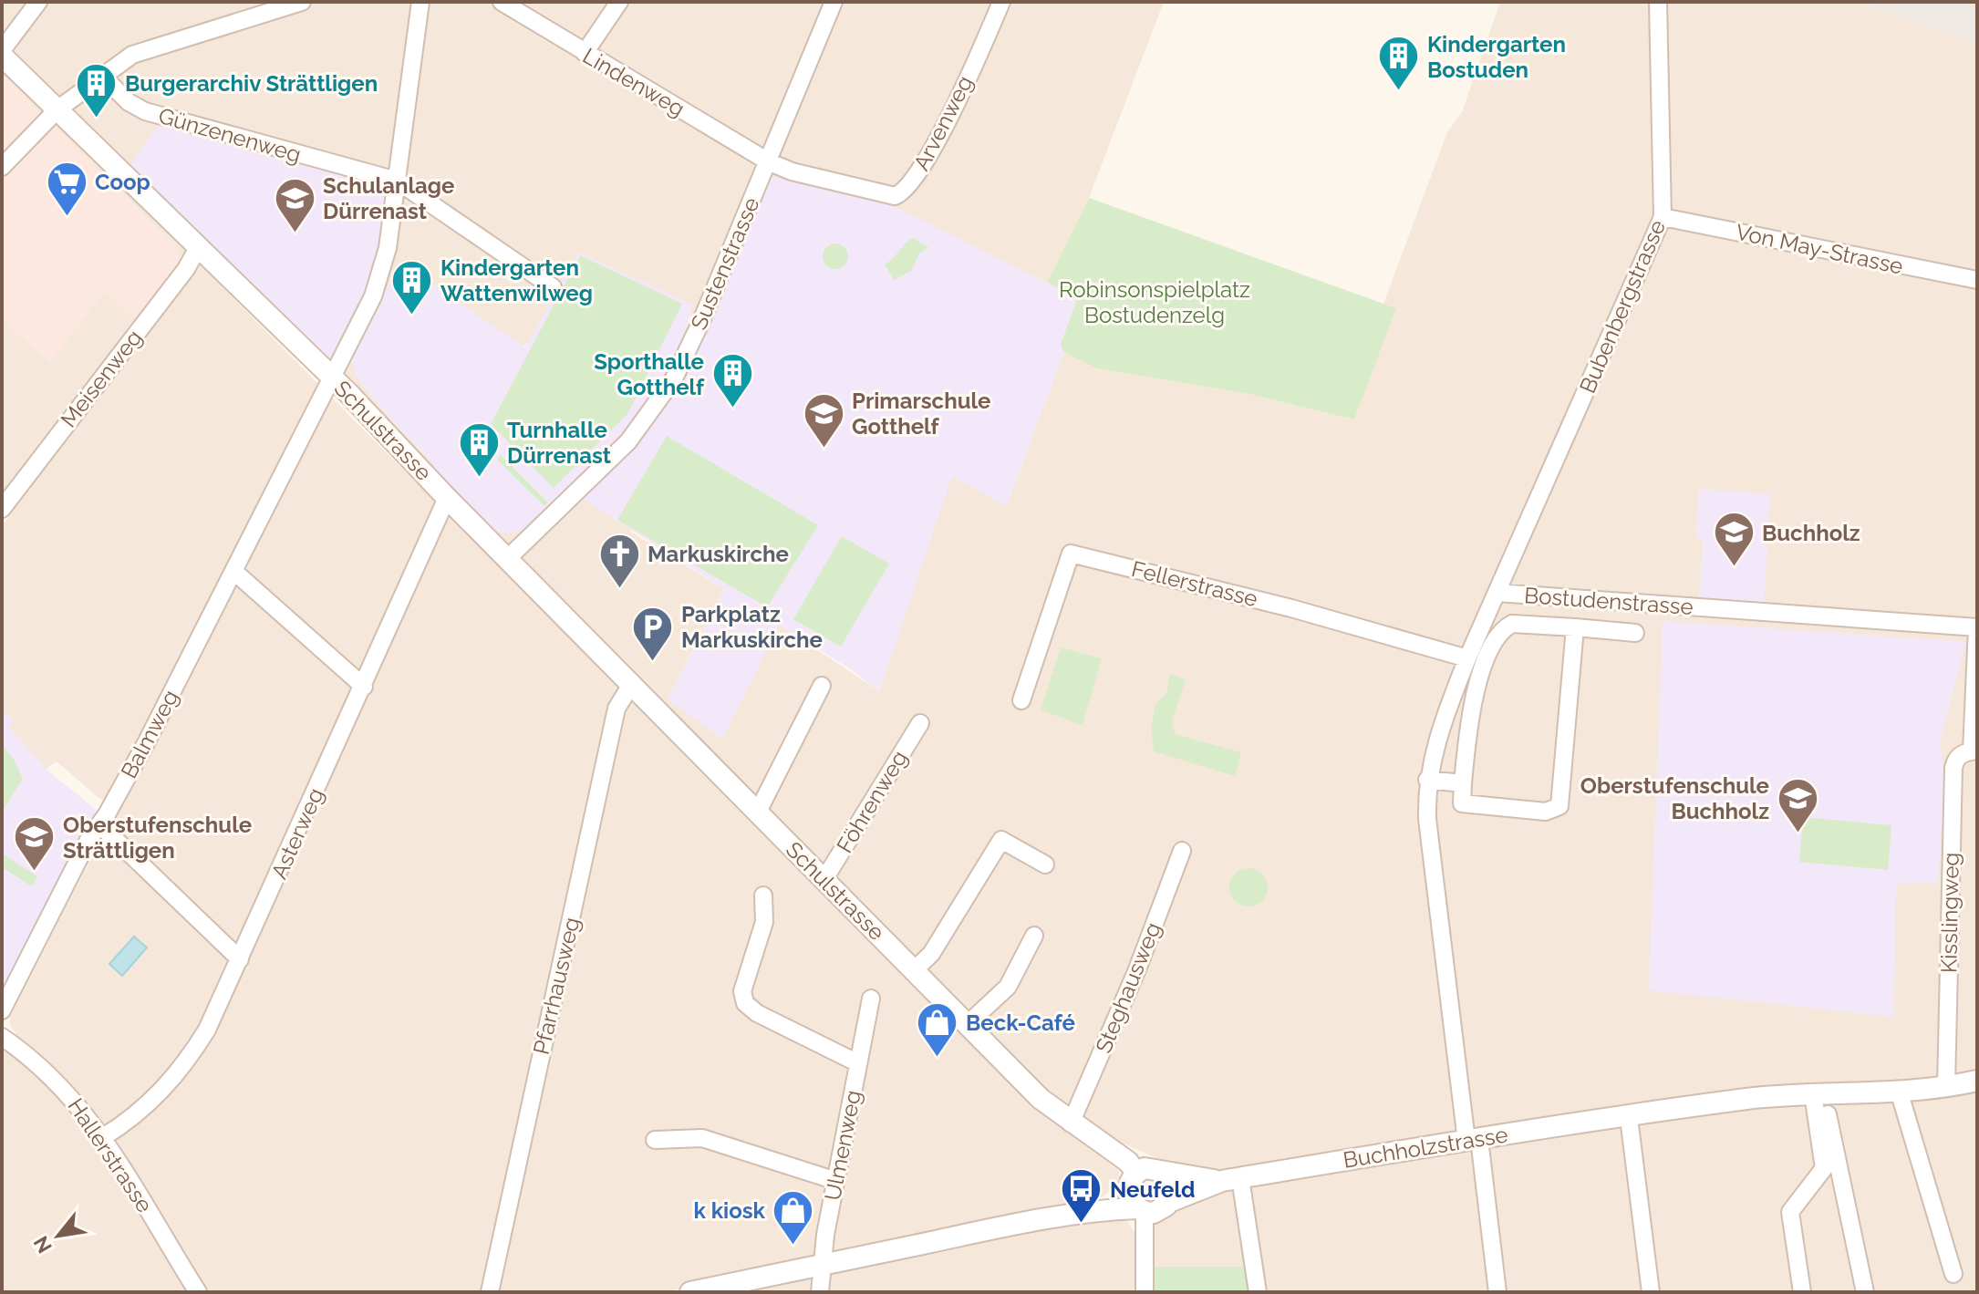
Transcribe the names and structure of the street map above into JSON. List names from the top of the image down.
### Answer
{
  "streets": {
    "street": [
      "Lindenweg",
      "Arvenweg",
      "Günzenenweg",
      "Von May-Strasse",
      "Sustenstrasse",
      "Bubenbergstrasse",
      "Meisenweg",
      "Schulstrasse",
      "Fellerstrasse",
      "Bostudenstrasse",
      "Balmweg",
      "Föhrenweg",
      "Asterweg",
      "Kisslingweg",
      "Pfarrhausweg",
      "Steghausweg",
      "Ulmenweg",
      "Buchholzstrasse",
      "Hallerstrasse"
    ]
  },
  "crossings": [
    ["Lindenweg", "Arvenweg"],
    ["Lindenweg", "Sustenstrasse"],
    ["Arvenweg", "Sustenstrasse"],
    ["Günzenenweg", "Balmweg"],
    ["Von May-Strasse", "Bubenbergstrasse"],
    ["Sustenstrasse", "Schulstrasse"],
    ["Bubenbergstrasse", "Bostudenstrasse"],
    ["Meisenweg", "Schulstrasse"],
    ["Schulstrasse", "Balmweg"],
    ["Schulstrasse", "Föhrenweg"],
    ["Schulstrasse", "Asterweg"],
    ["Schulstrasse", "Pfarrhausweg"],
    ["Schulstrasse", "Steghausweg"],
    ["Schulstrasse", "Buchholzstrasse"],
    ["Fellerstrasse", "Bostudenstrasse"],
    ["Bostudenstrasse", "Buchholzstrasse"],
    ["Asterweg", "Hallerstrasse"],
    ["Kisslingweg", "Buchholzstrasse"]
  ],
  "parks": ["Robinsonspielplatz Bostudenzelg"],
  "places": {
    "building": [
      "Kindergarten Bostuden",
      "Burgerarchiv Strättligen",
      "Kindergarten Wattenwilweg",
      "Sporthalle Gotthelf",
      "Turnhalle Dürrenast"
    ],
    "supermarket": ["Coop"],
    "school or university": [
      "Schulanlage Dürrenast",
      "Primarschule Gotthelf",
      "Buchholz",
      "Oberstufenschule Buchholz",
      "Oberstufenschule Strättligen"
    ],
    "church": ["Markuskirche"],
    "parking": ["Parkplatz Markuskirche"],
    "shop": ["Beck-Café", "k kiosk"],
    "bus stop": ["Neufeld"]
  },
  "north": "bottom left"
}
